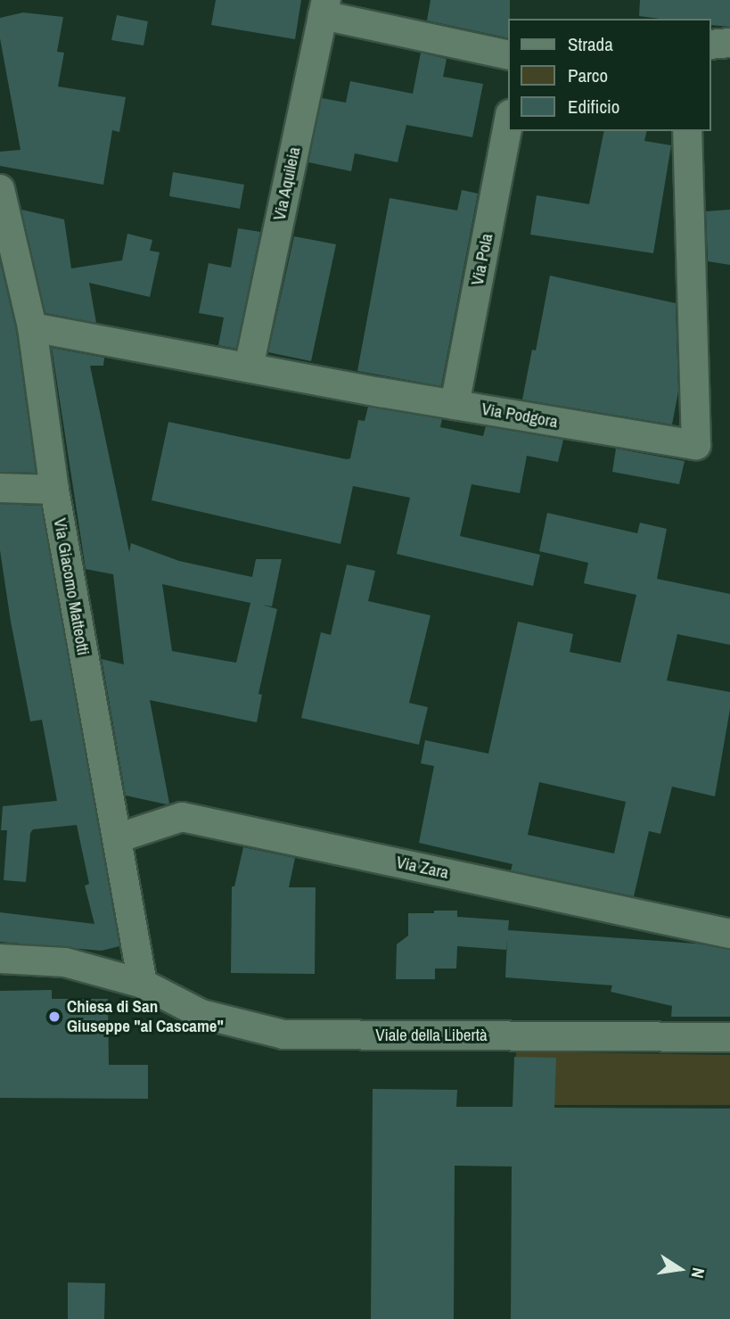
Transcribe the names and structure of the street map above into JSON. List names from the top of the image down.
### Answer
{
  "streets": {
    "street": [
      "Via Aquileia",
      "Via Pola",
      "Via Podgora",
      "Via Giacomo Matteotti",
      "Via Zara",
      "Viale della Libertà"
    ]
  },
  "crossings": [
    ["Via Aquileia", "Via Podgora"],
    ["Via Pola", "Via Podgora"],
    ["Via Podgora", "Via Giacomo Matteotti"],
    ["Via Giacomo Matteotti", "Via Zara"],
    ["Via Giacomo Matteotti", "Viale della Libertà"]
  ],
  "places": ["Chiesa di San Giuseppe \"al Cascame\""],
  "legend": ["Strada", "Parco", "Edificio"],
  "north": "right"
}
